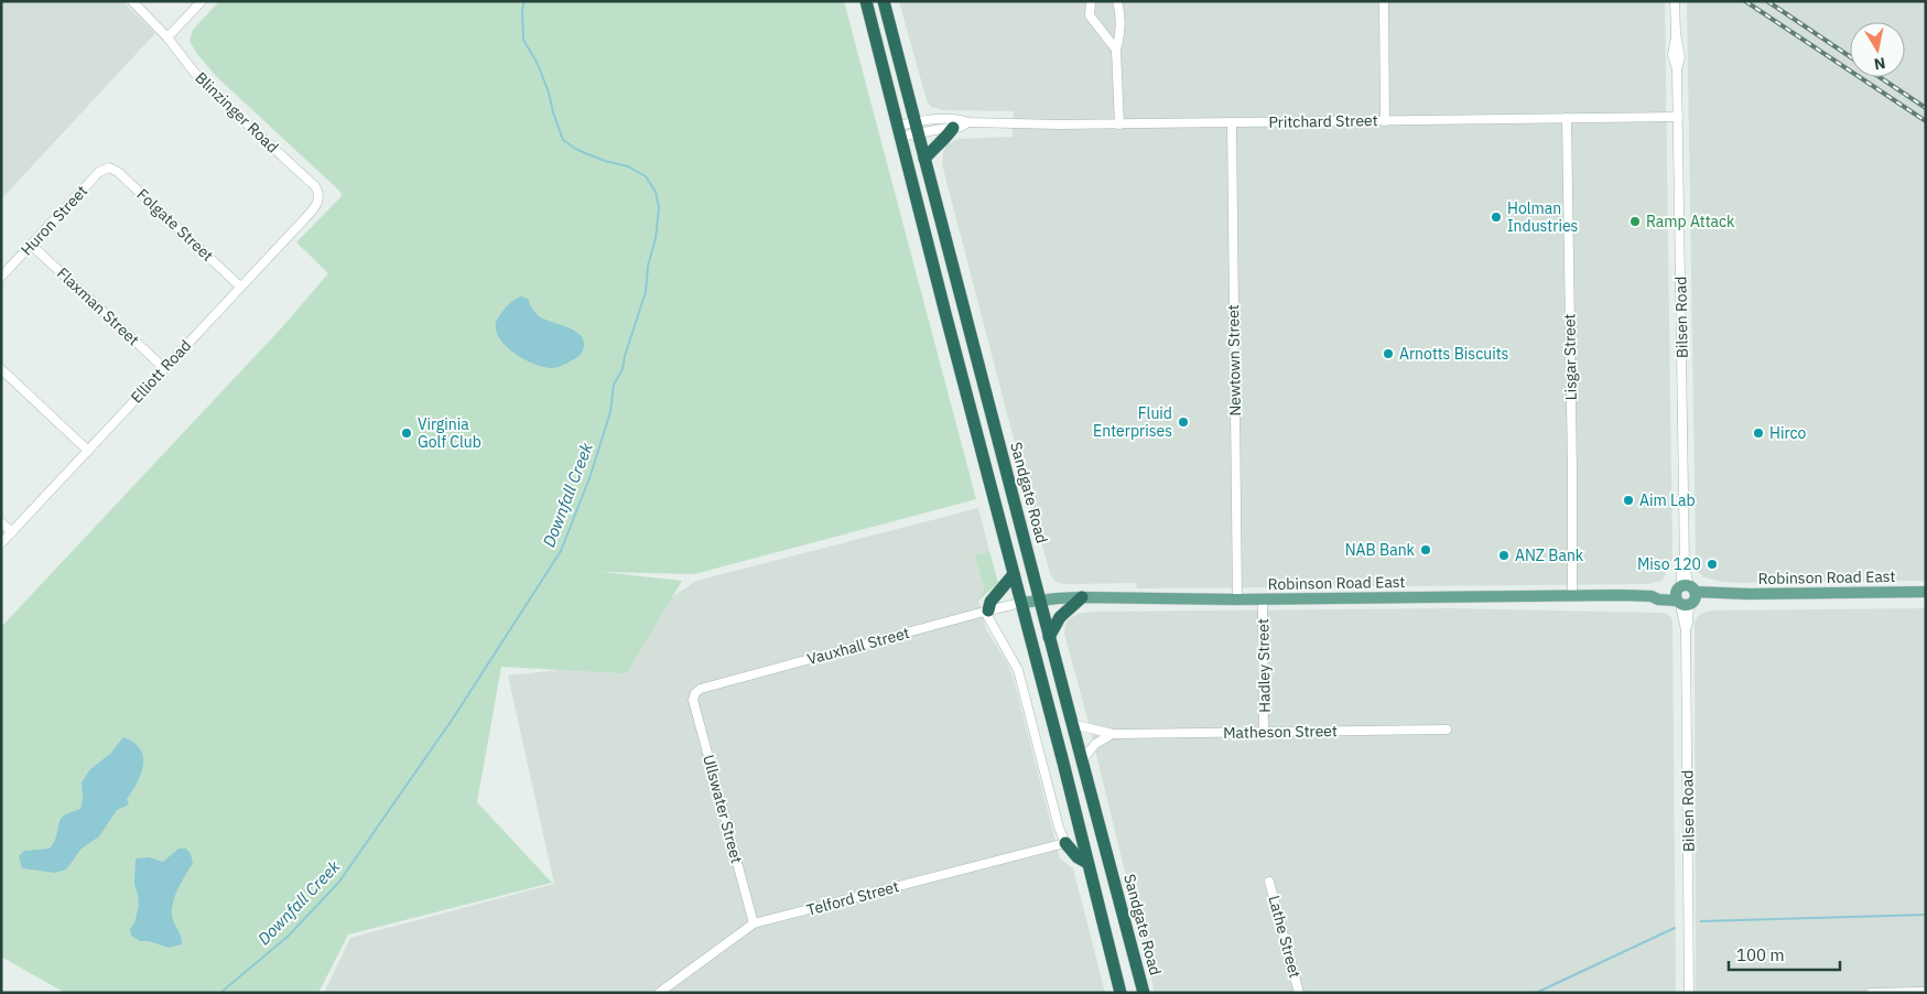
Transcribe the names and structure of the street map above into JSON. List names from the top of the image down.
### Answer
{
  "streets": {
    "highway": ["Sandgate Road"],
    "main road": ["Robinson Road East"],
    "street": [
      "Blinzinger Road",
      "Pritchard Street",
      "Huron Street",
      "Folgate Street",
      "Flaxman Street",
      "Bilsen Road",
      "Lisgar Street",
      "Newtown Street",
      "Elliott Road",
      "Vauxhall Street",
      "Hadley Street",
      "Matheson Street",
      "Ullswater Street",
      "Telford Street",
      "Lathe Street"
    ]
  },
  "crossings": [
    ["Blinzinger Road", "Elliott Road"],
    ["Pritchard Street", "Bilsen Road"],
    ["Pritchard Street", "Lisgar Street"],
    ["Pritchard Street", "Newtown Street"],
    ["Pritchard Street", "Sandgate Road"],
    ["Huron Street", "Folgate Street"],
    ["Huron Street", "Flaxman Street"],
    ["Folgate Street", "Elliott Road"],
    ["Flaxman Street", "Elliott Road"],
    ["Bilsen Road", "Robinson Road East"],
    ["Lisgar Street", "Robinson Road East"],
    ["Newtown Street", "Robinson Road East"],
    ["Sandgate Road", "Robinson Road East"],
    ["Sandgate Road", "Matheson Street"],
    ["Robinson Road East", "Vauxhall Street"],
    ["Robinson Road East", "Hadley Street"],
    ["Vauxhall Street", "Ullswater Street"],
    ["Hadley Street", "Matheson Street"],
    ["Ullswater Street", "Telford Street"]
  ],
  "water": ["Downfall Creek"],
  "places": [
    "Holman Industries",
    "Ramp Attack",
    "Arnotts Biscuits",
    "Fluid Enterprises",
    "Virginia Golf Club",
    "Hirco",
    "Aim Lab",
    "NAB Bank",
    "ANZ Bank",
    "Miso 120"
  ],
  "scale_bar": "100 m",
  "north": "bottom"
}
